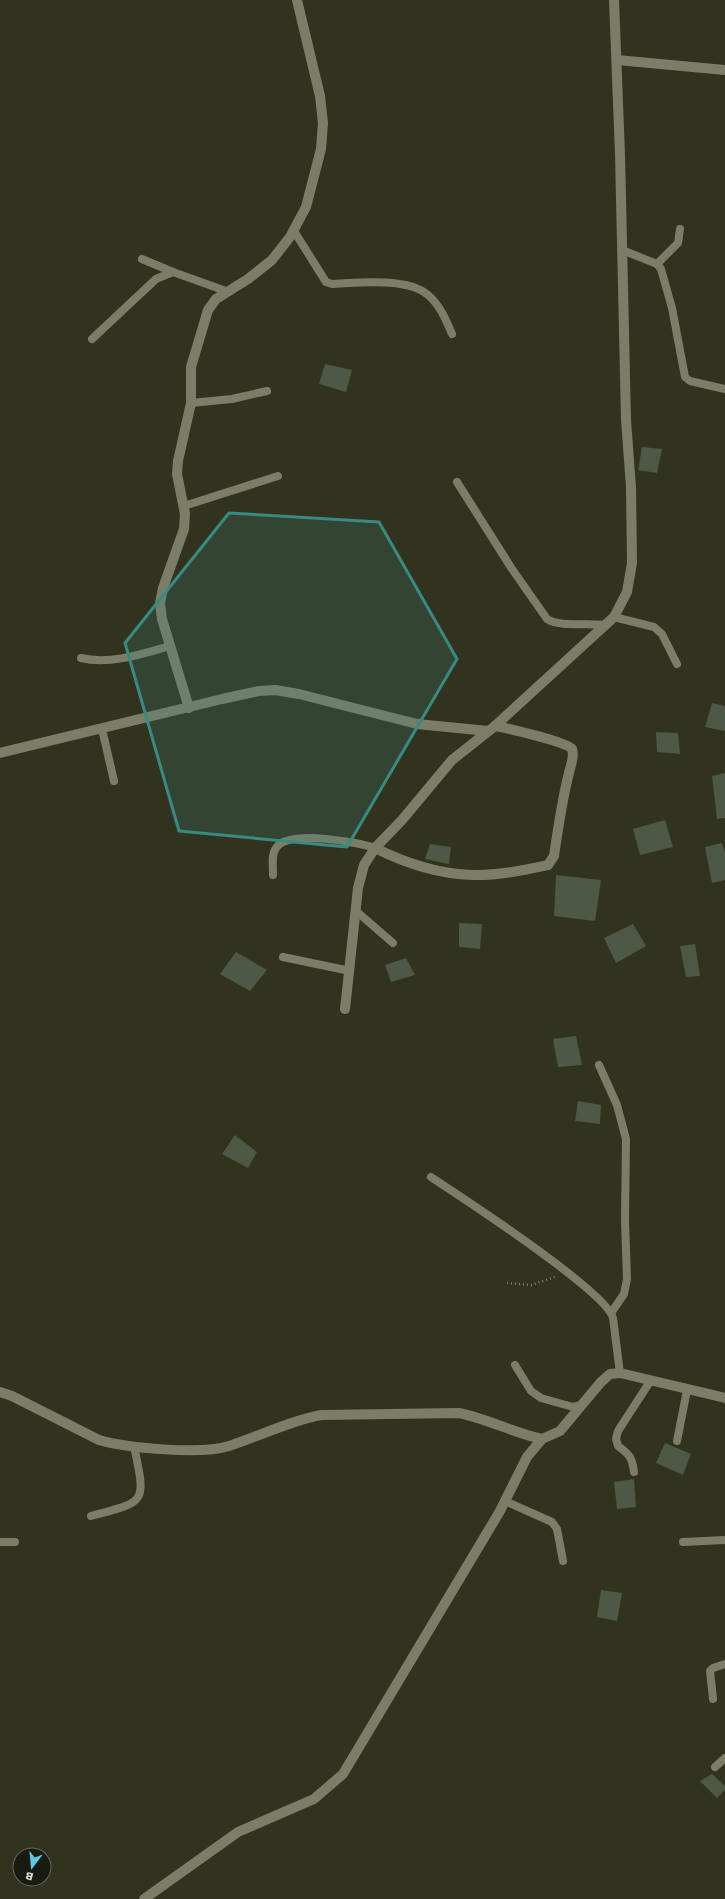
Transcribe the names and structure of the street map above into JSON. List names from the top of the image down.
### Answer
{
  "north": "bottom"
}
